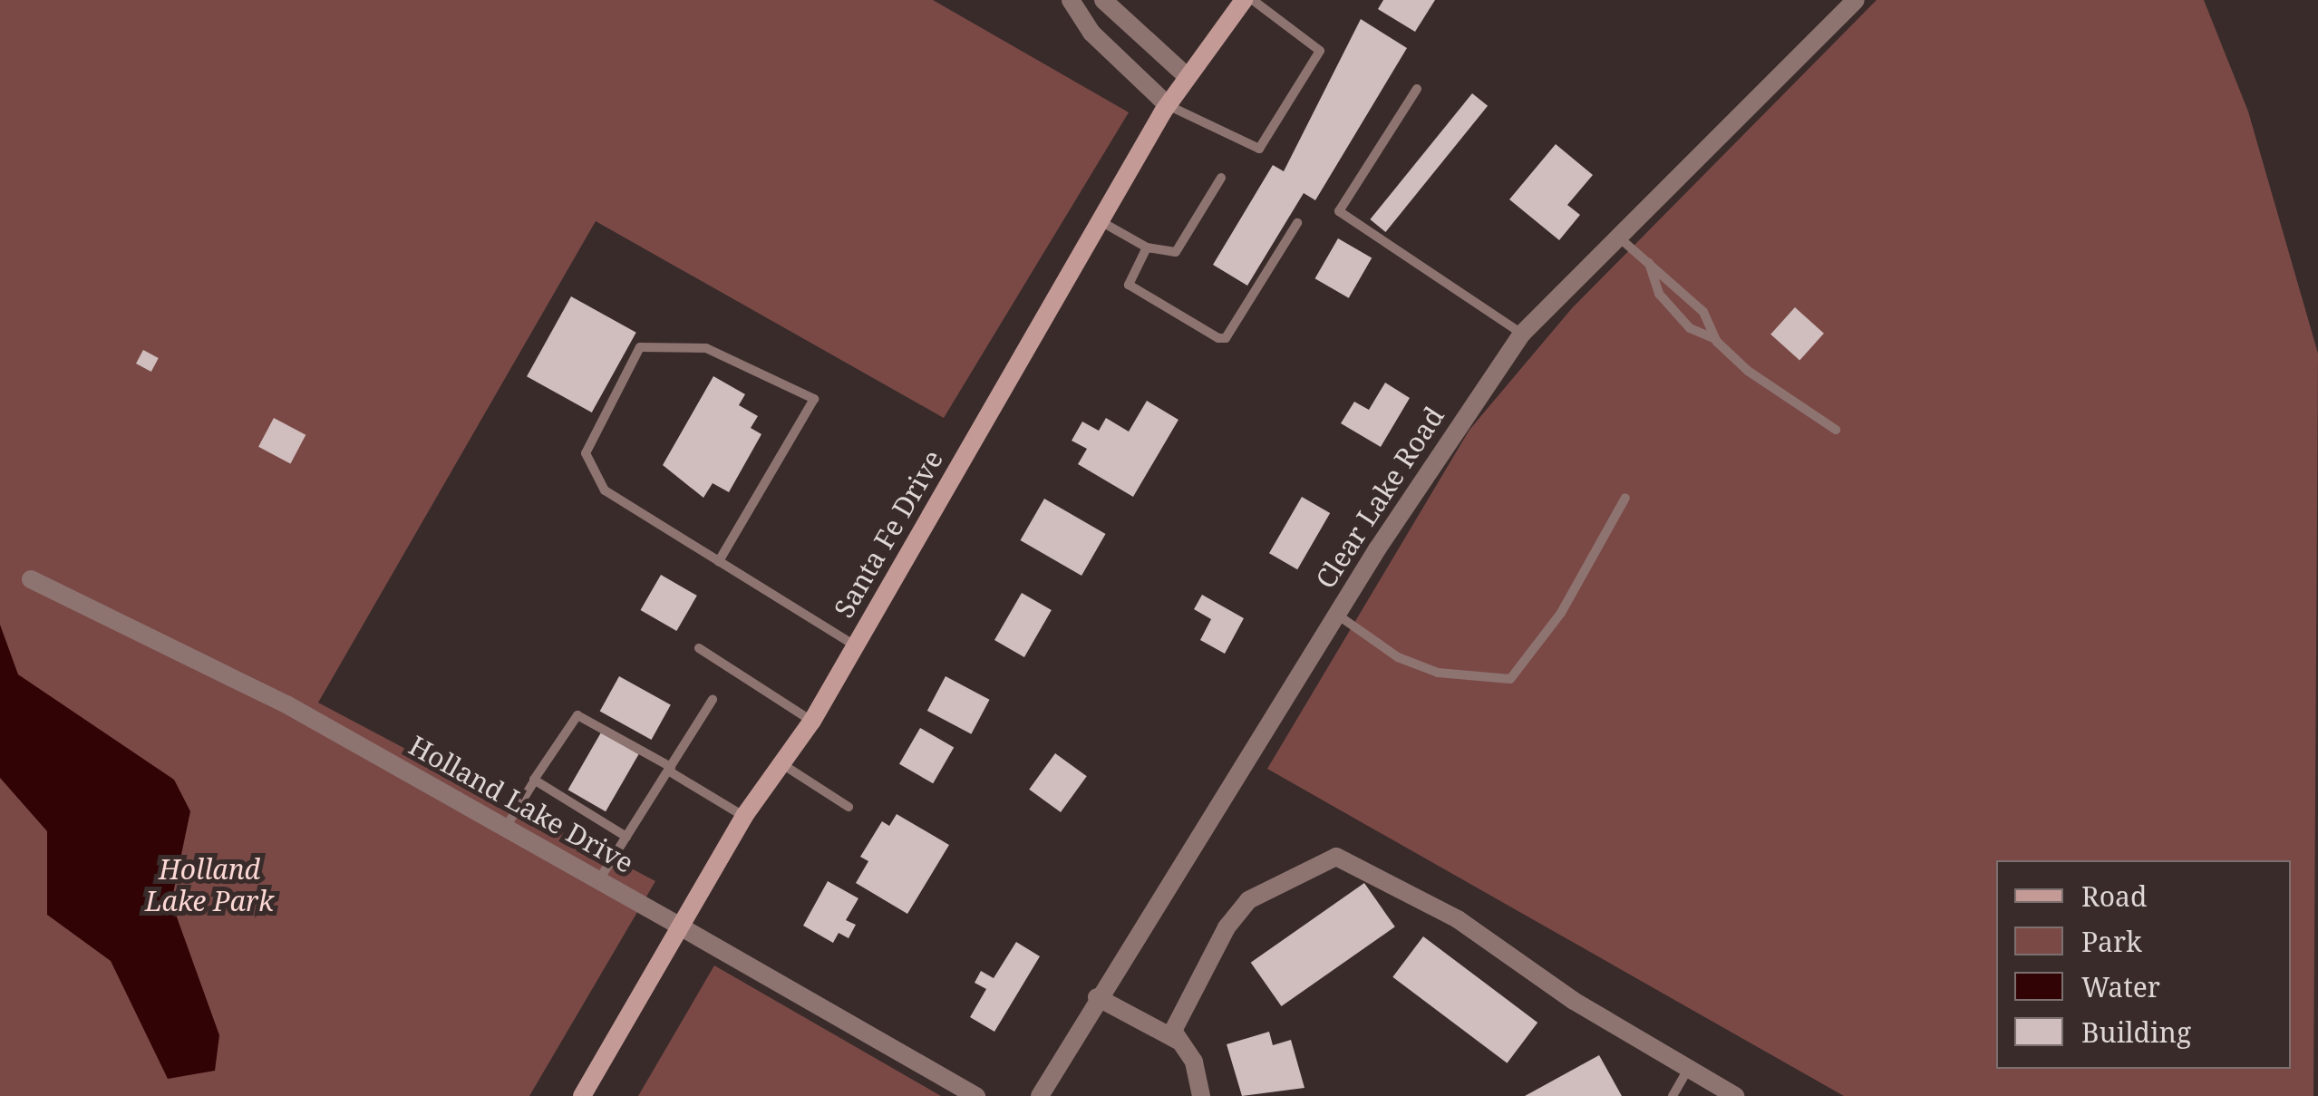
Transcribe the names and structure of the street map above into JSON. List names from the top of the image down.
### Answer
{
  "streets": {
    "main road": ["Santa Fe Drive"],
    "street": ["Clear Lake Road", "Holland Lake Drive"]
  },
  "crossings": [
    ["Santa Fe Drive", "Holland Lake Drive"]
  ],
  "parks": ["Holland Lake Park"],
  "legend": [
    "Road",
    "Park",
    "Water",
    "Building"
  ]
}
